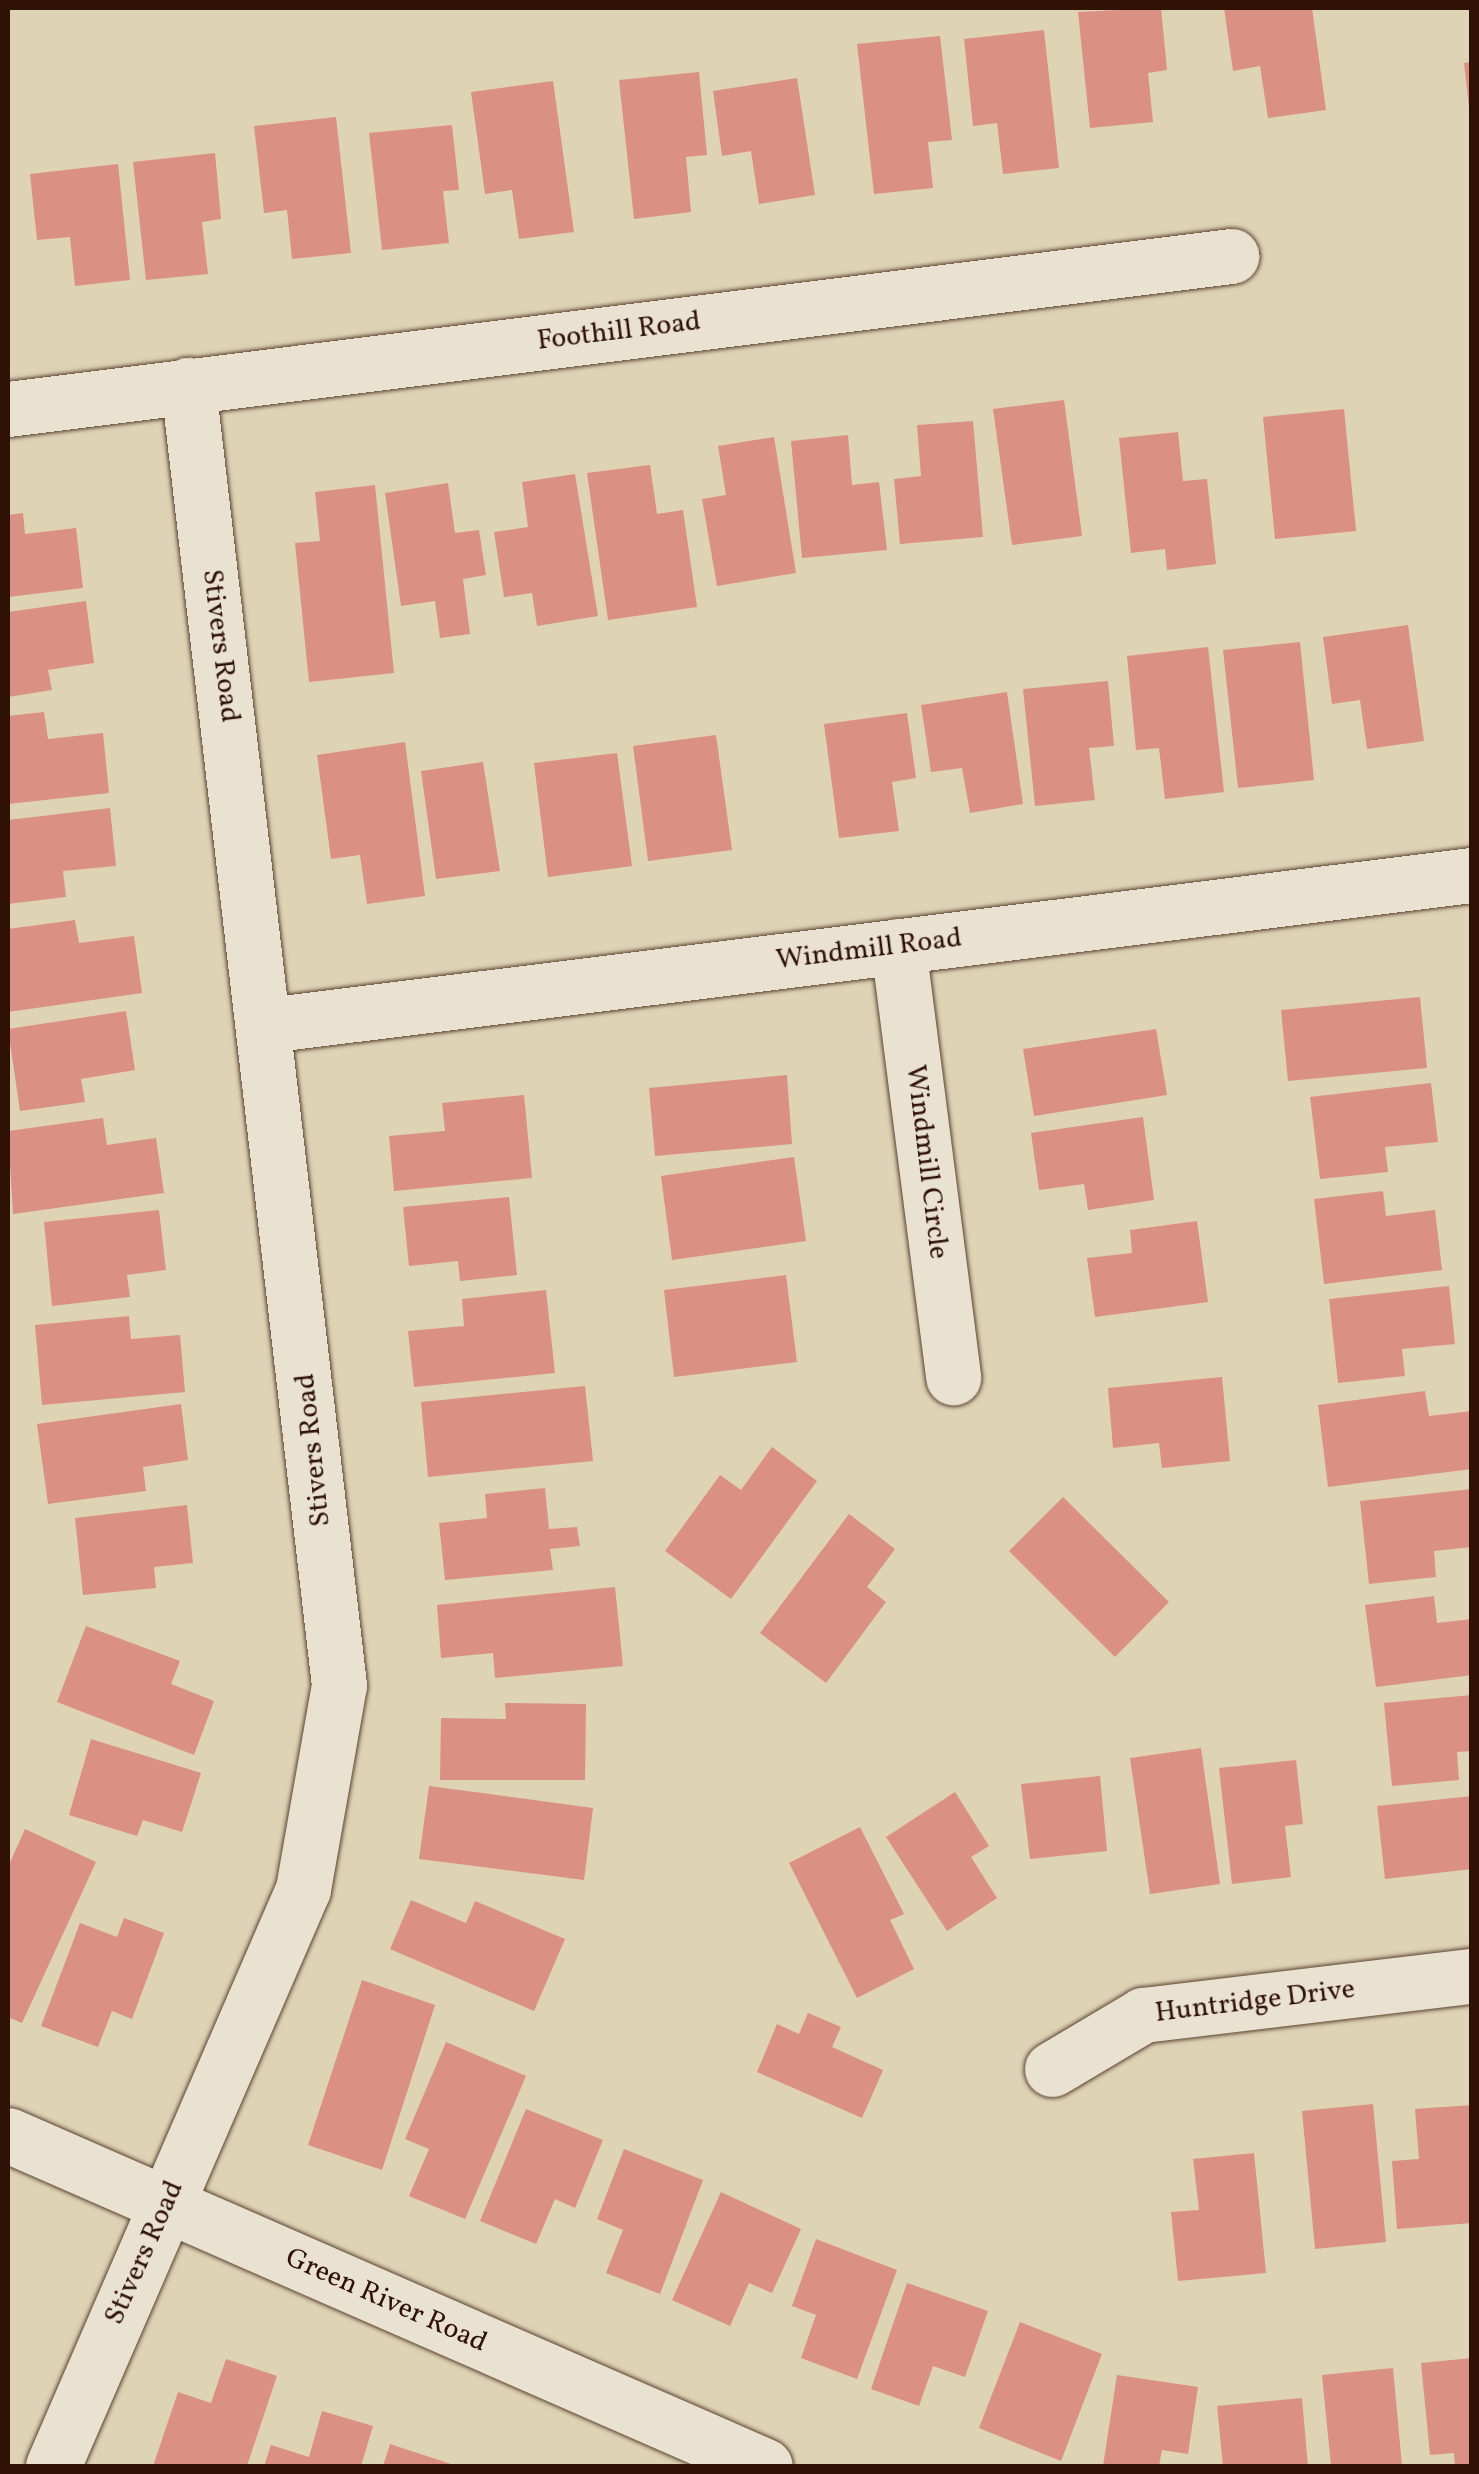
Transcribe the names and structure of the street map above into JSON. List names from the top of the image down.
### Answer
{
  "streets": {
    "street": [
      "Foothill Road",
      "Stivers Road",
      "Windmill Road",
      "Windmill Circle",
      "Huntridge Drive",
      "Green River Road"
    ]
  },
  "crossings": [
    ["Foothill Road", "Stivers Road"],
    ["Stivers Road", "Windmill Road"],
    ["Stivers Road", "Green River Road"],
    ["Windmill Road", "Windmill Circle"]
  ]
}
